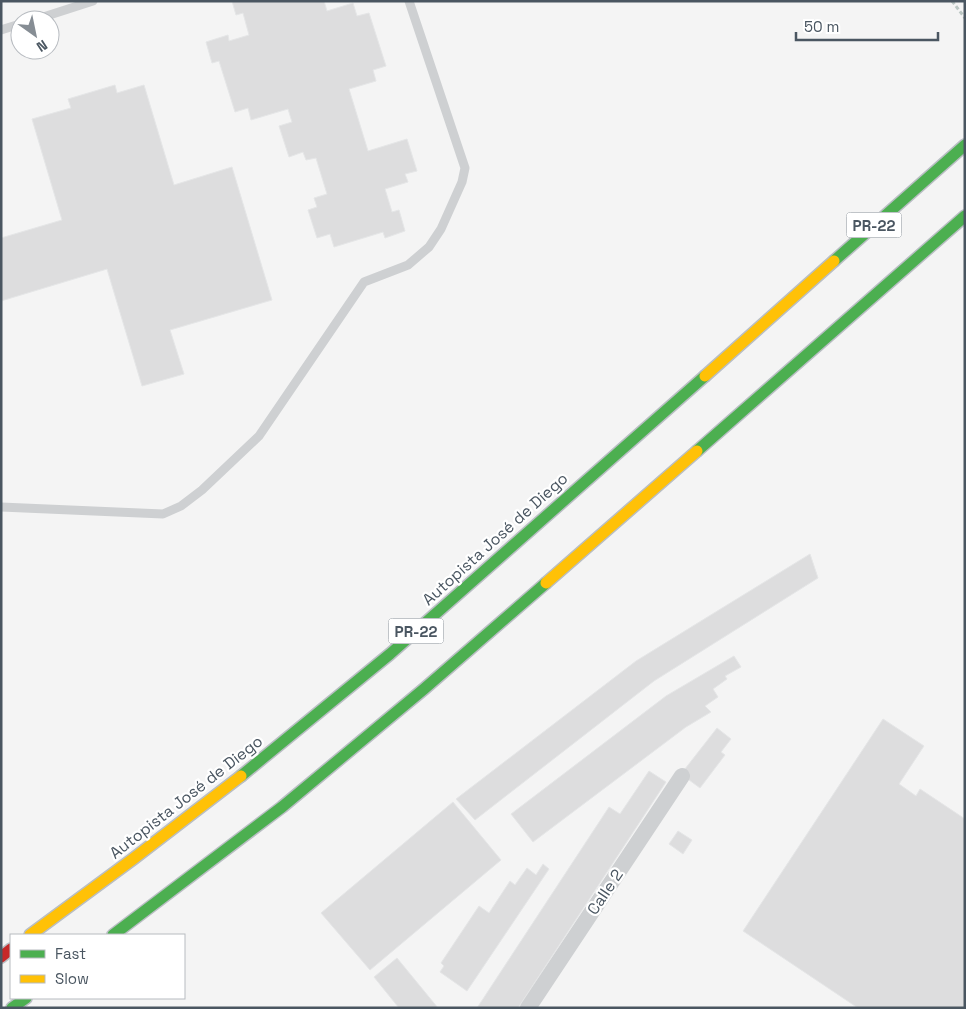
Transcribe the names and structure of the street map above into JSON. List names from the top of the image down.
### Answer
{
  "streets": {
    "highway": ["PR-22", "Autopista José de Diego"],
    "street": ["Calle 2"]
  },
  "legend": ["Fast", "Slow"],
  "scale_bar": "50 m",
  "north": "bottom right"
}
